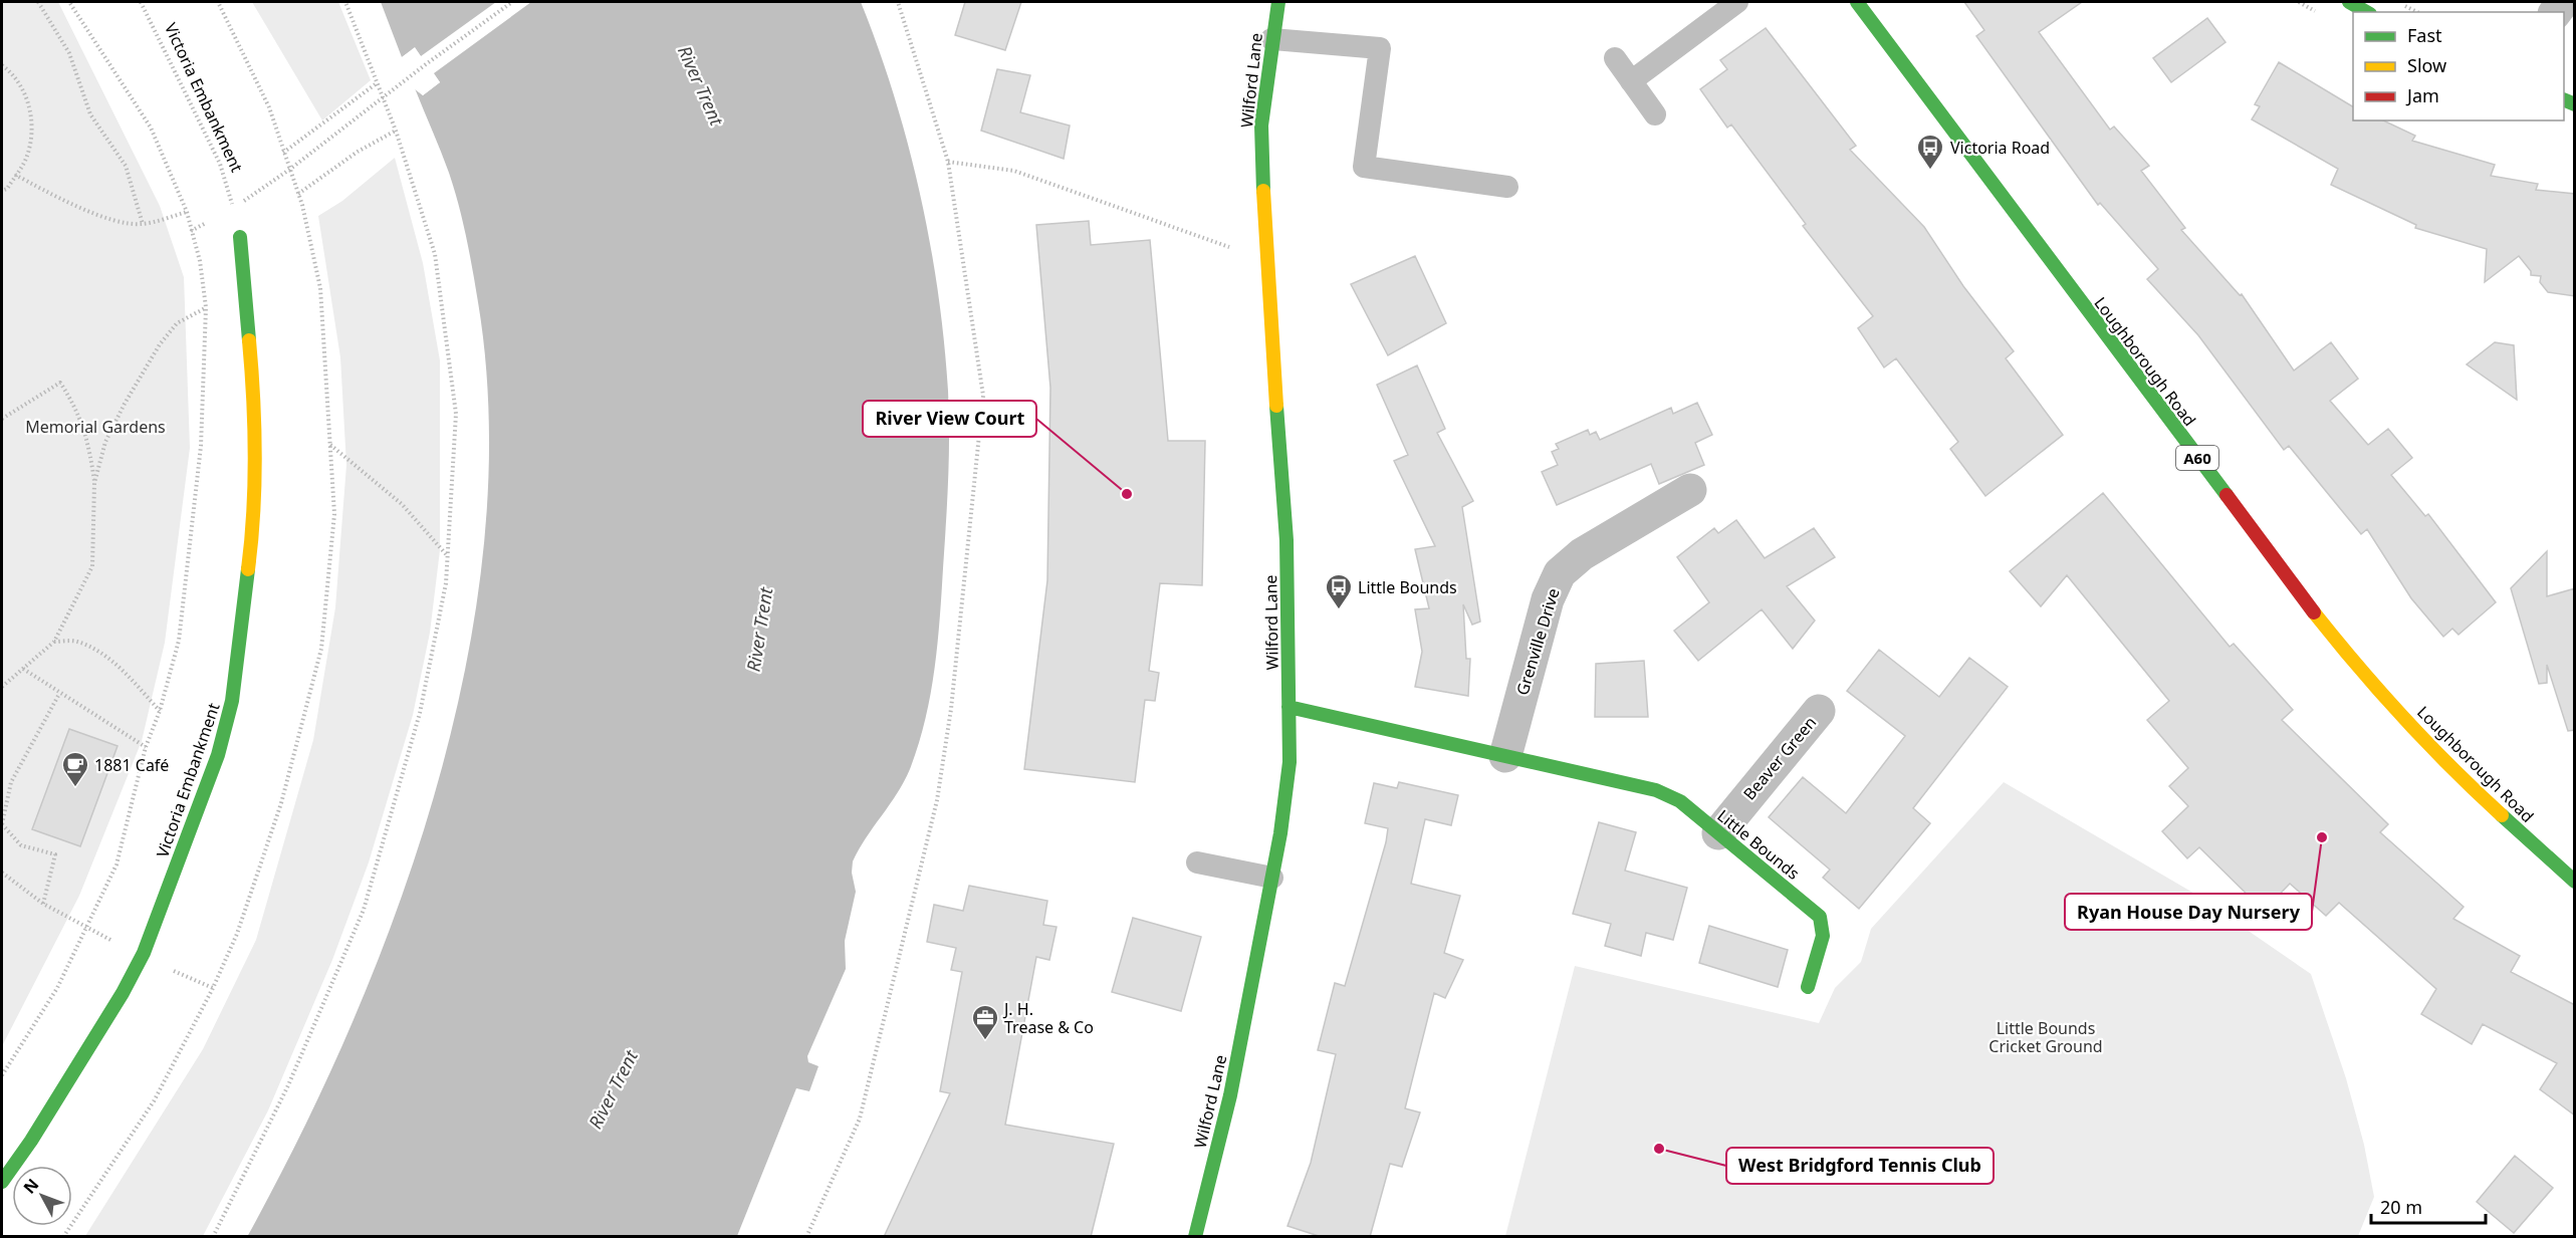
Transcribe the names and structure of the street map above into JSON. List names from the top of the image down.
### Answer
{
  "streets": {
    "main road": [
      "Wilford Lane",
      "Victoria Embankment",
      "Loughborough Road",
      "A60",
      "Little Bounds"
    ],
    "street": ["Grenville Drive", "Beaver Green"]
  },
  "crossings": [
    ["Wilford Lane", "Little Bounds"],
    ["Grenville Drive", "Little Bounds"],
    ["Beaver Green", "Little Bounds"]
  ],
  "water": ["River Trent"],
  "parks": ["Memorial Gardens", "Little Bounds Cricket Ground"],
  "places": {
    "bus stop": ["Victoria Road", "Little Bounds"],
    "other": ["River View Court", "Ryan House Day Nursery", "West Bridgford Tennis Club"],
    "cafe": ["1881 Café"],
    "office": ["J. H. Trease & Co"]
  },
  "legend": ["Fast", "Slow", "Jam"],
  "scale_bar": "20 m",
  "north": "top left"
}
